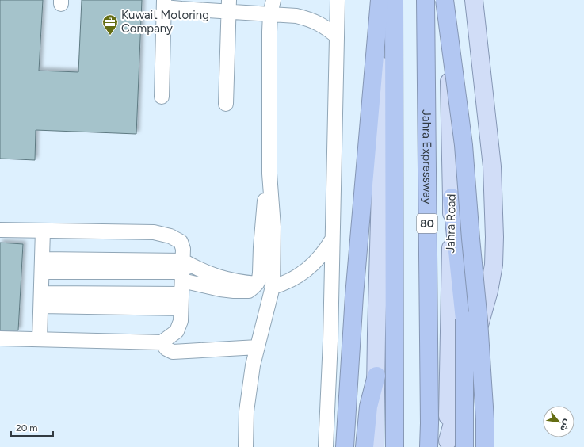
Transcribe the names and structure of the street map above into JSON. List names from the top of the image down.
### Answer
{
  "streets": {
    "highway": ["Jahra Expressway", "80"],
    "main road": ["Jahra Road"]
  },
  "places": {
    "office": ["Kuwait Motoring Company"]
  },
  "scale_bar": "20 m",
  "north": "bottom right"
}
